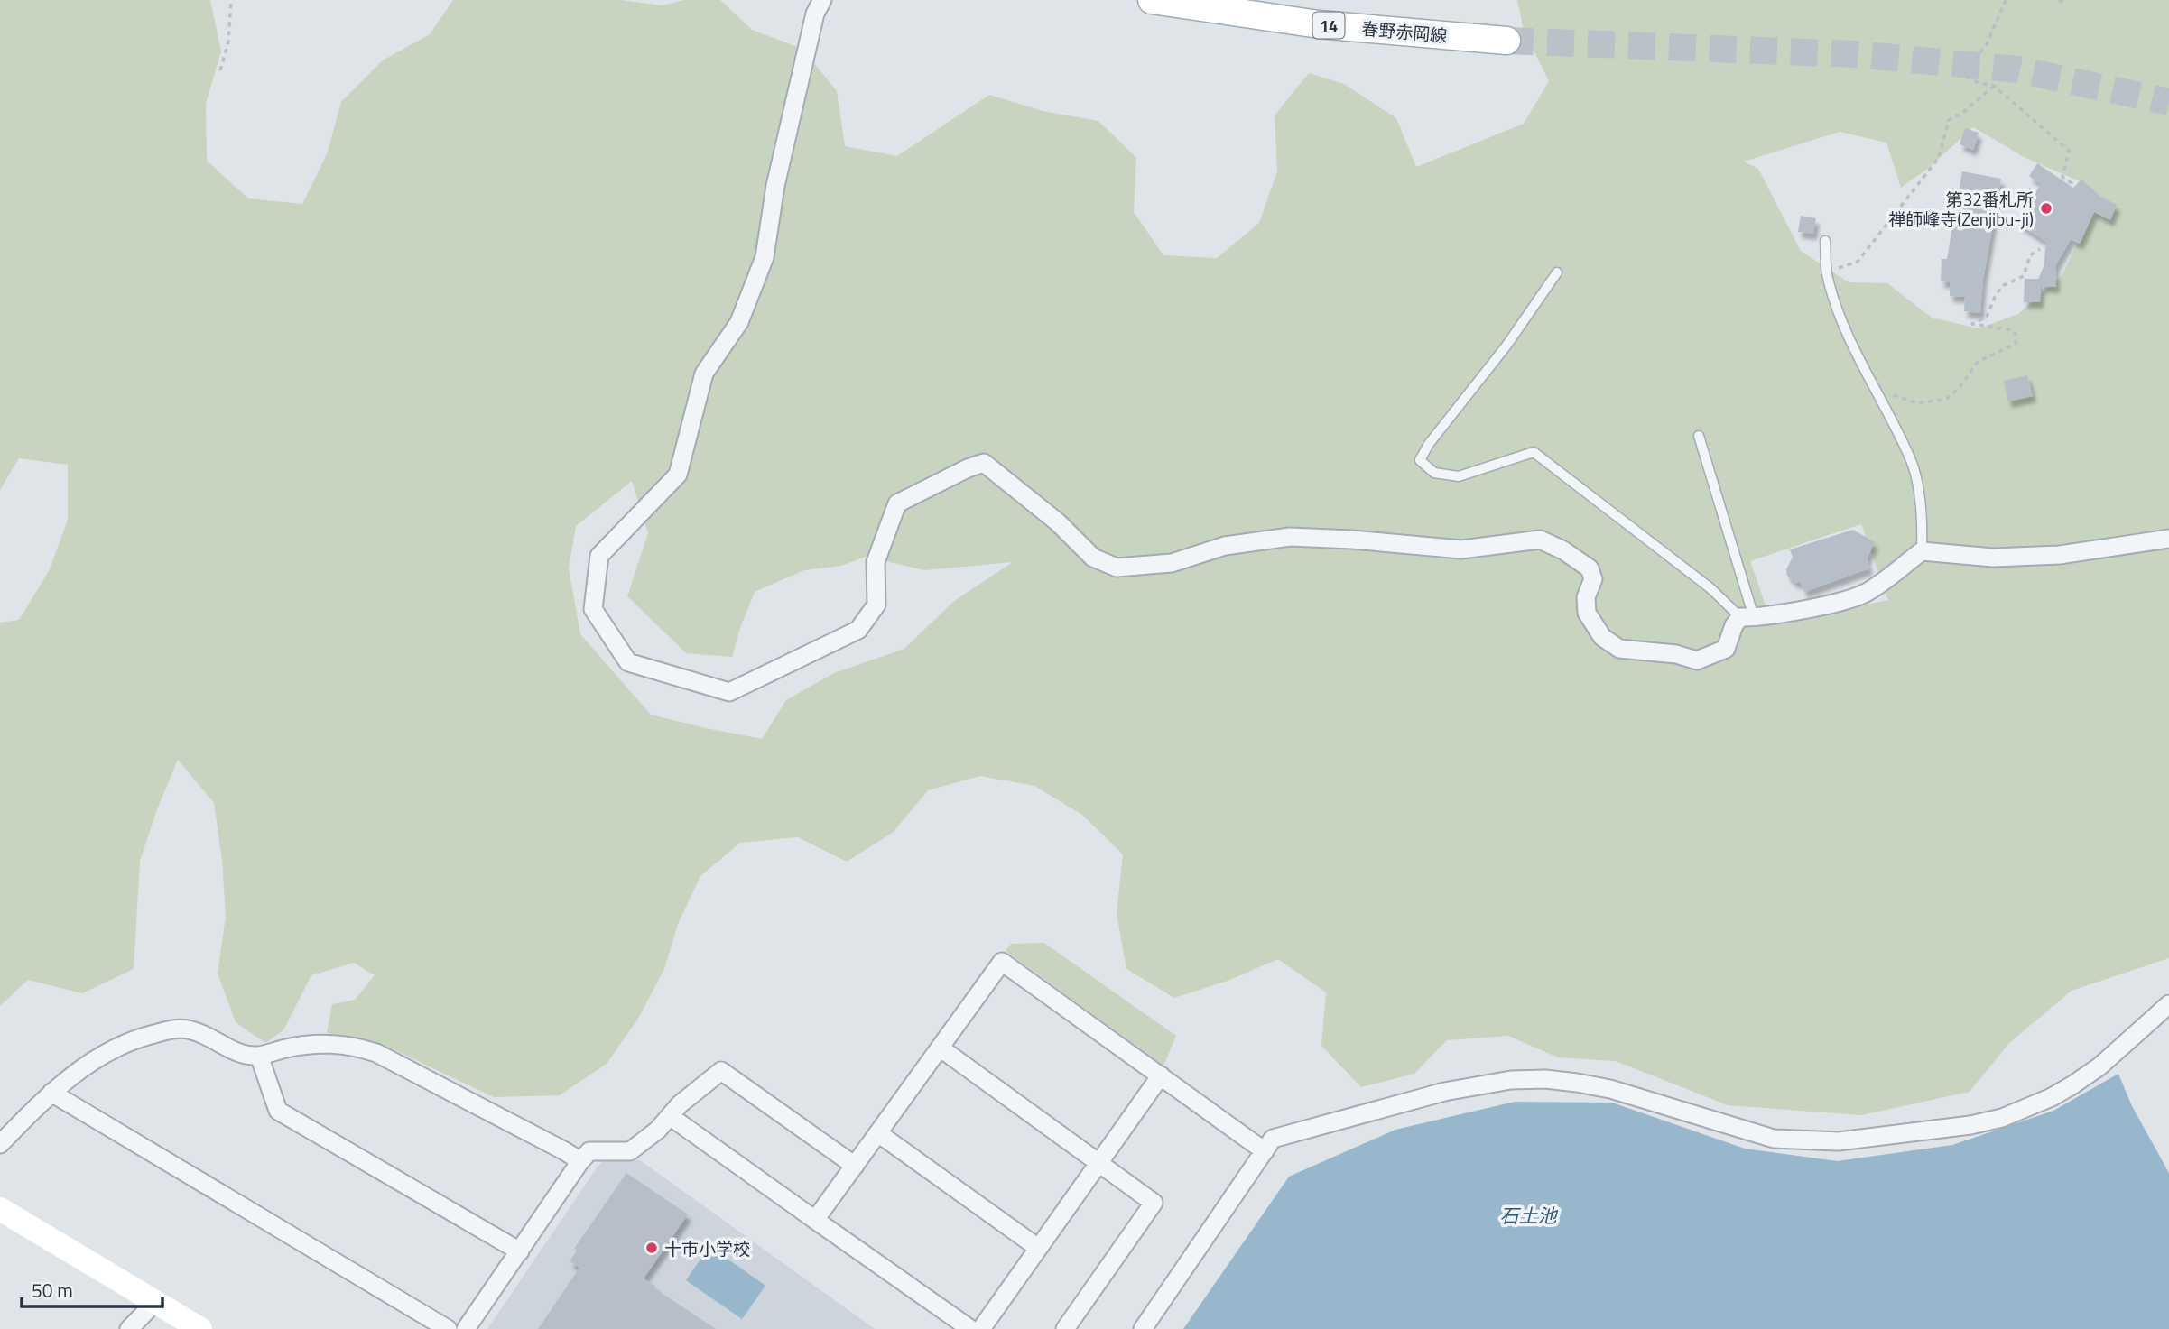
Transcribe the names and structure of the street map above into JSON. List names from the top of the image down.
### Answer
{
  "streets": {
    "main road": ["14", "春野赤岡線"]
  },
  "water": ["石土池"],
  "places": ["第32番札所 禅師峰寺(Zenjibu-ji)", "十市小学校"],
  "scale_bar": "50 m"
}
